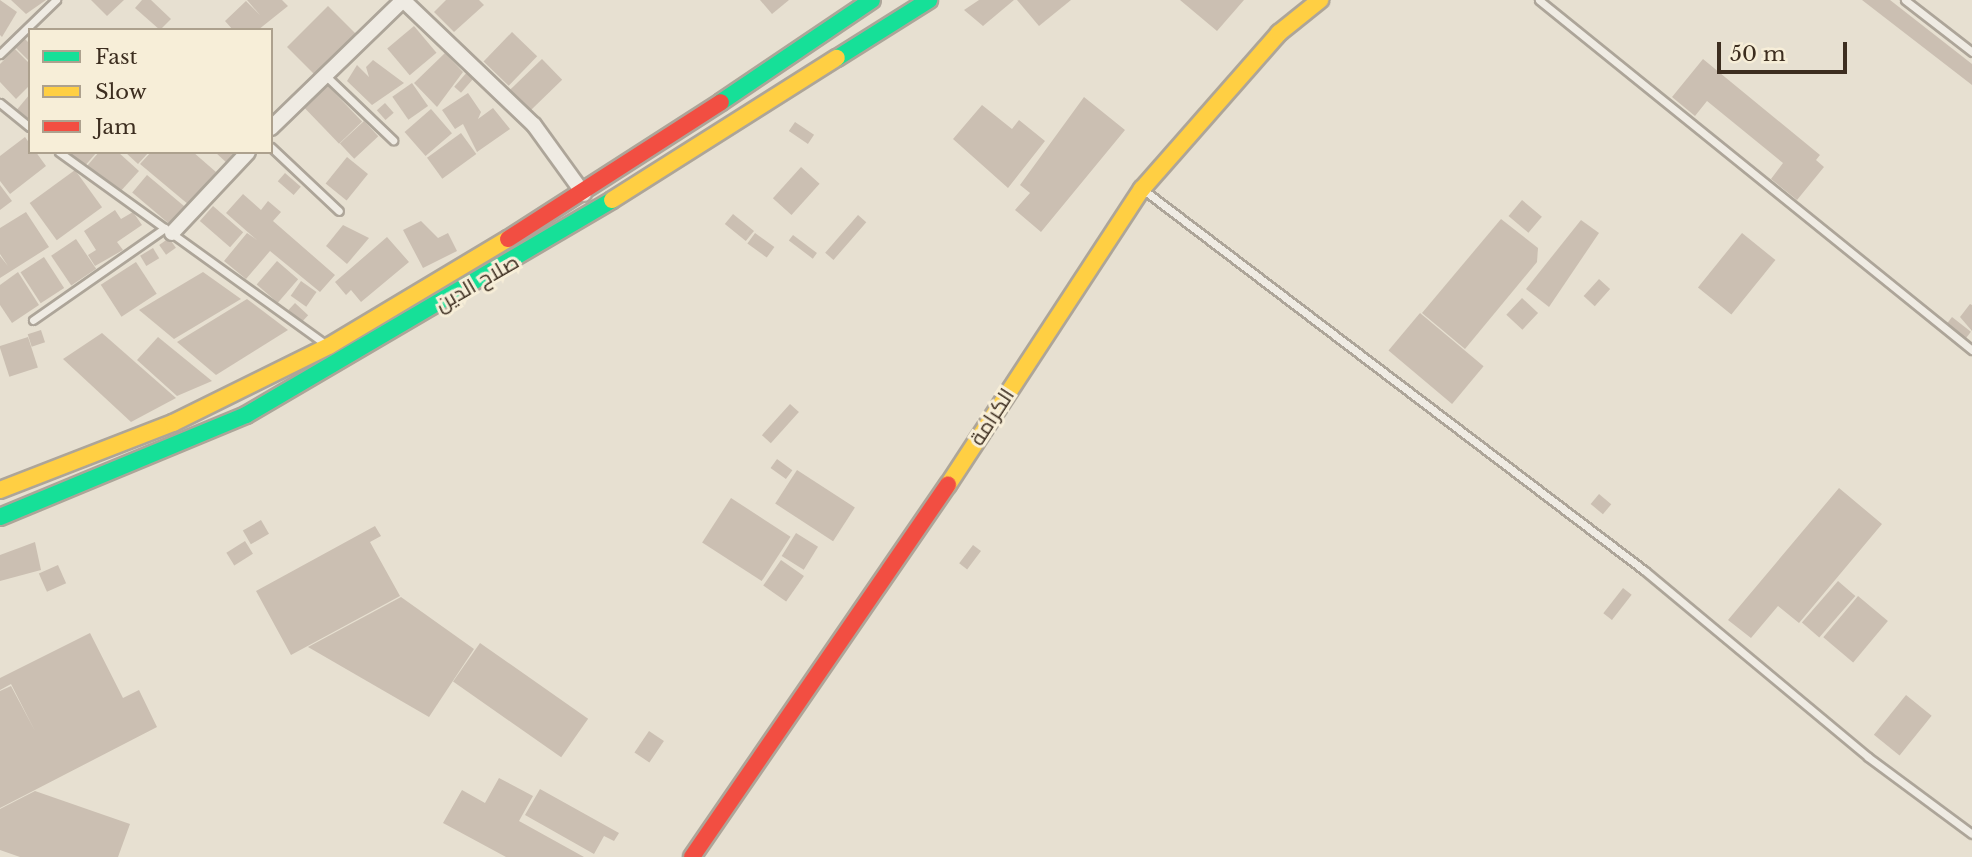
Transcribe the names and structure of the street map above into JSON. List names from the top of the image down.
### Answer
{
  "streets": {
    "main road": ["صلاح الدين", "الكرامة"]
  },
  "legend": ["Fast", "Slow", "Jam"],
  "scale_bar": "50 m"
}
